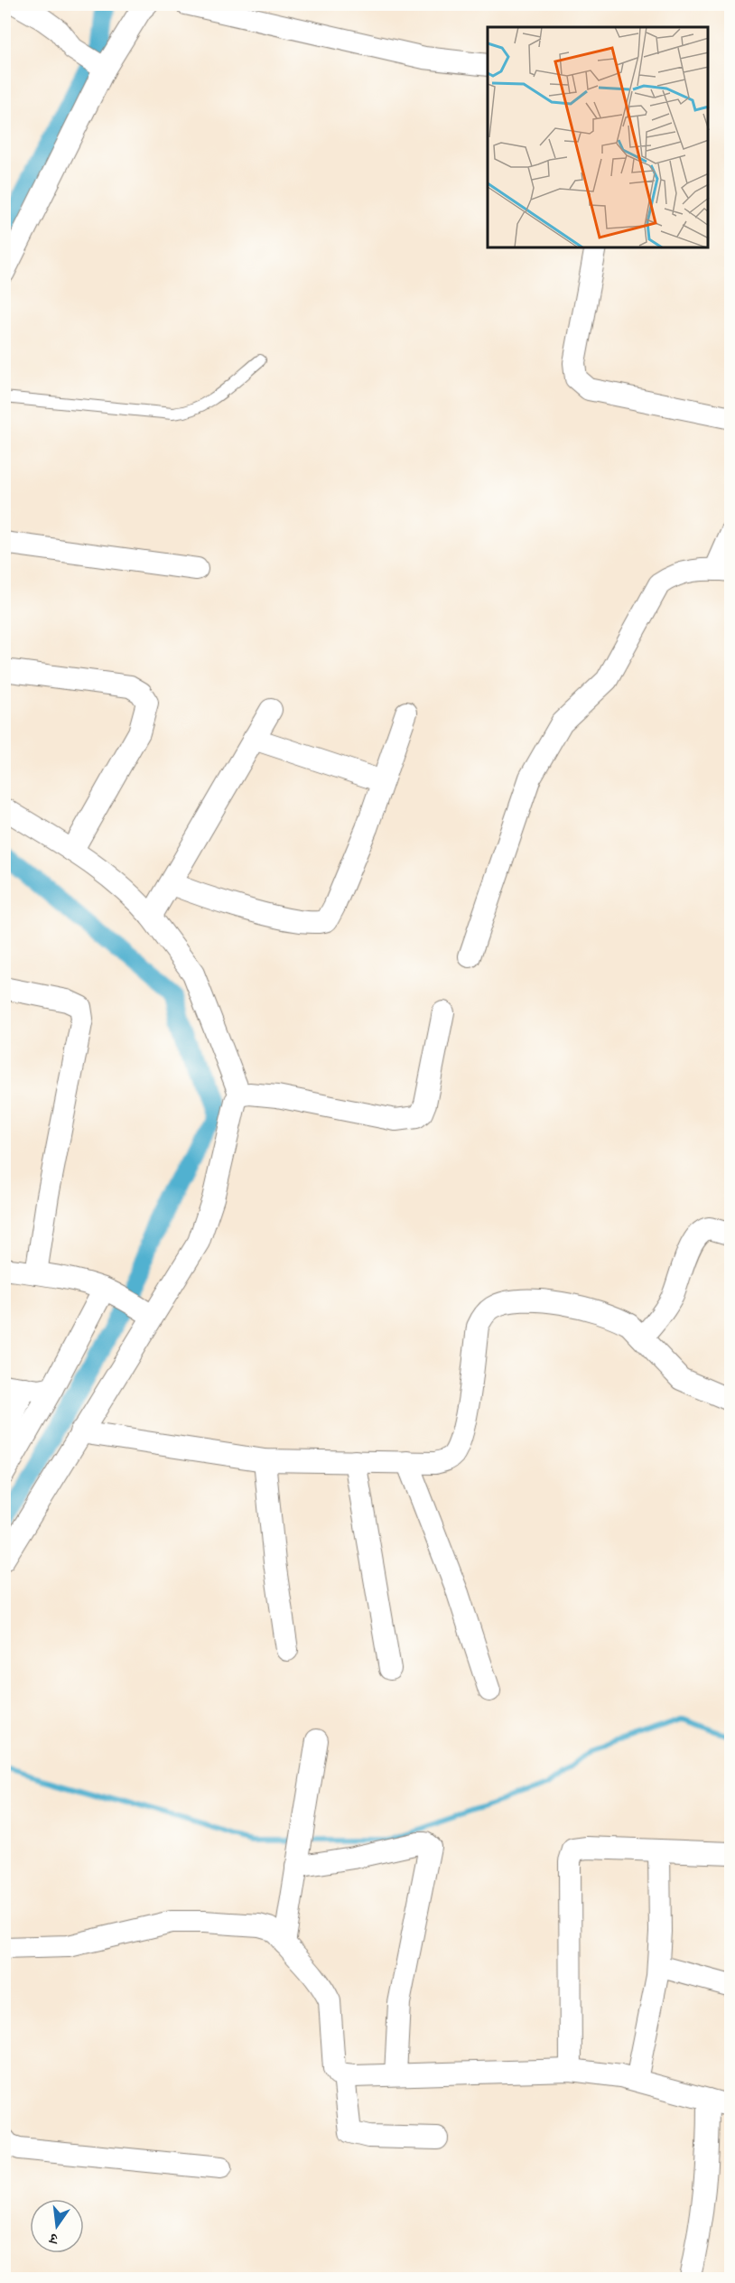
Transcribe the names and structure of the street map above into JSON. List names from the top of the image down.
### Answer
{
  "north": "bottom"
}
